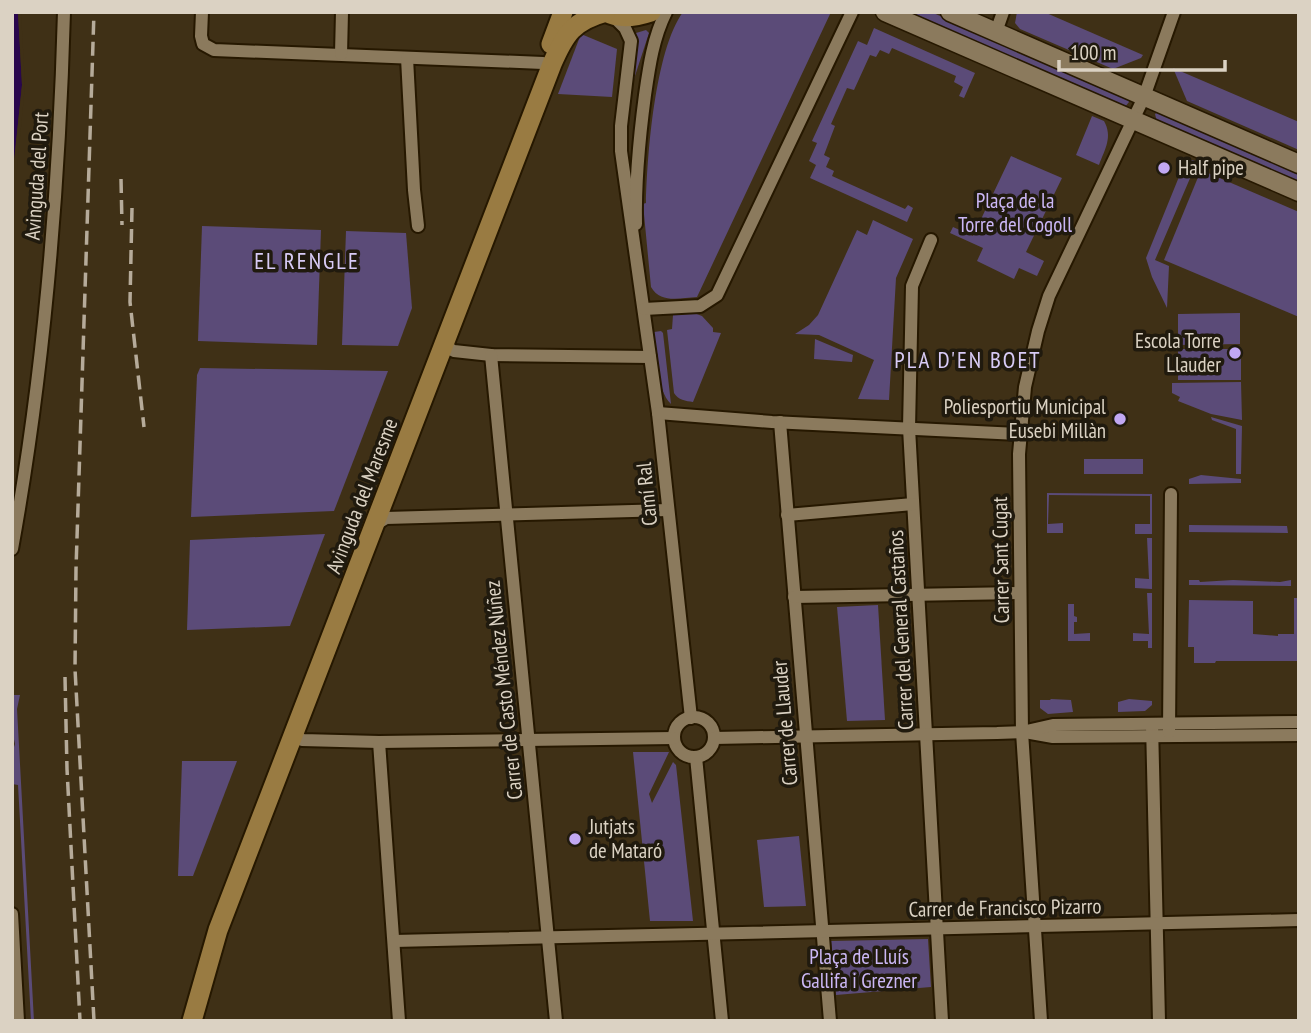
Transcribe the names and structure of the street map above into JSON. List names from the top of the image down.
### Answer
{
  "streets": {
    "main road": ["Avinguda del Maresme"],
    "street": [
      "Avinguda del Port",
      "Camí Ral",
      "Carrer Sant Cugat",
      "Carrer del General Castaños",
      "Carrer de Casto Méndez Núñez",
      "Carrer de Llauder",
      "Carrer de Francisco Pizarro"
    ]
  },
  "crossings": [
    ["Camí Ral", "Avinguda del Maresme"],
    ["Carrer Sant Cugat", "Carrer de Francisco Pizarro"],
    ["Carrer del General Castaños", "Carrer de Francisco Pizarro"],
    ["Carrer de Casto Méndez Núñez", "Carrer de Francisco Pizarro"],
    ["Carrer de Llauder", "Carrer de Francisco Pizarro"]
  ],
  "districts": ["EL RENGLE", "PLA D'EN BOET"],
  "parks": ["Plaça de la Torre del Cogoll", "Plaça de Lluís Gallifa i Grezner"],
  "places": [
    "Half pipe",
    "Escola Torre Llauder",
    "Poliesportiu Municipal Eusebi Millàn",
    "Jutjats de Mataró"
  ],
  "scale_bar": "100 m"
}
